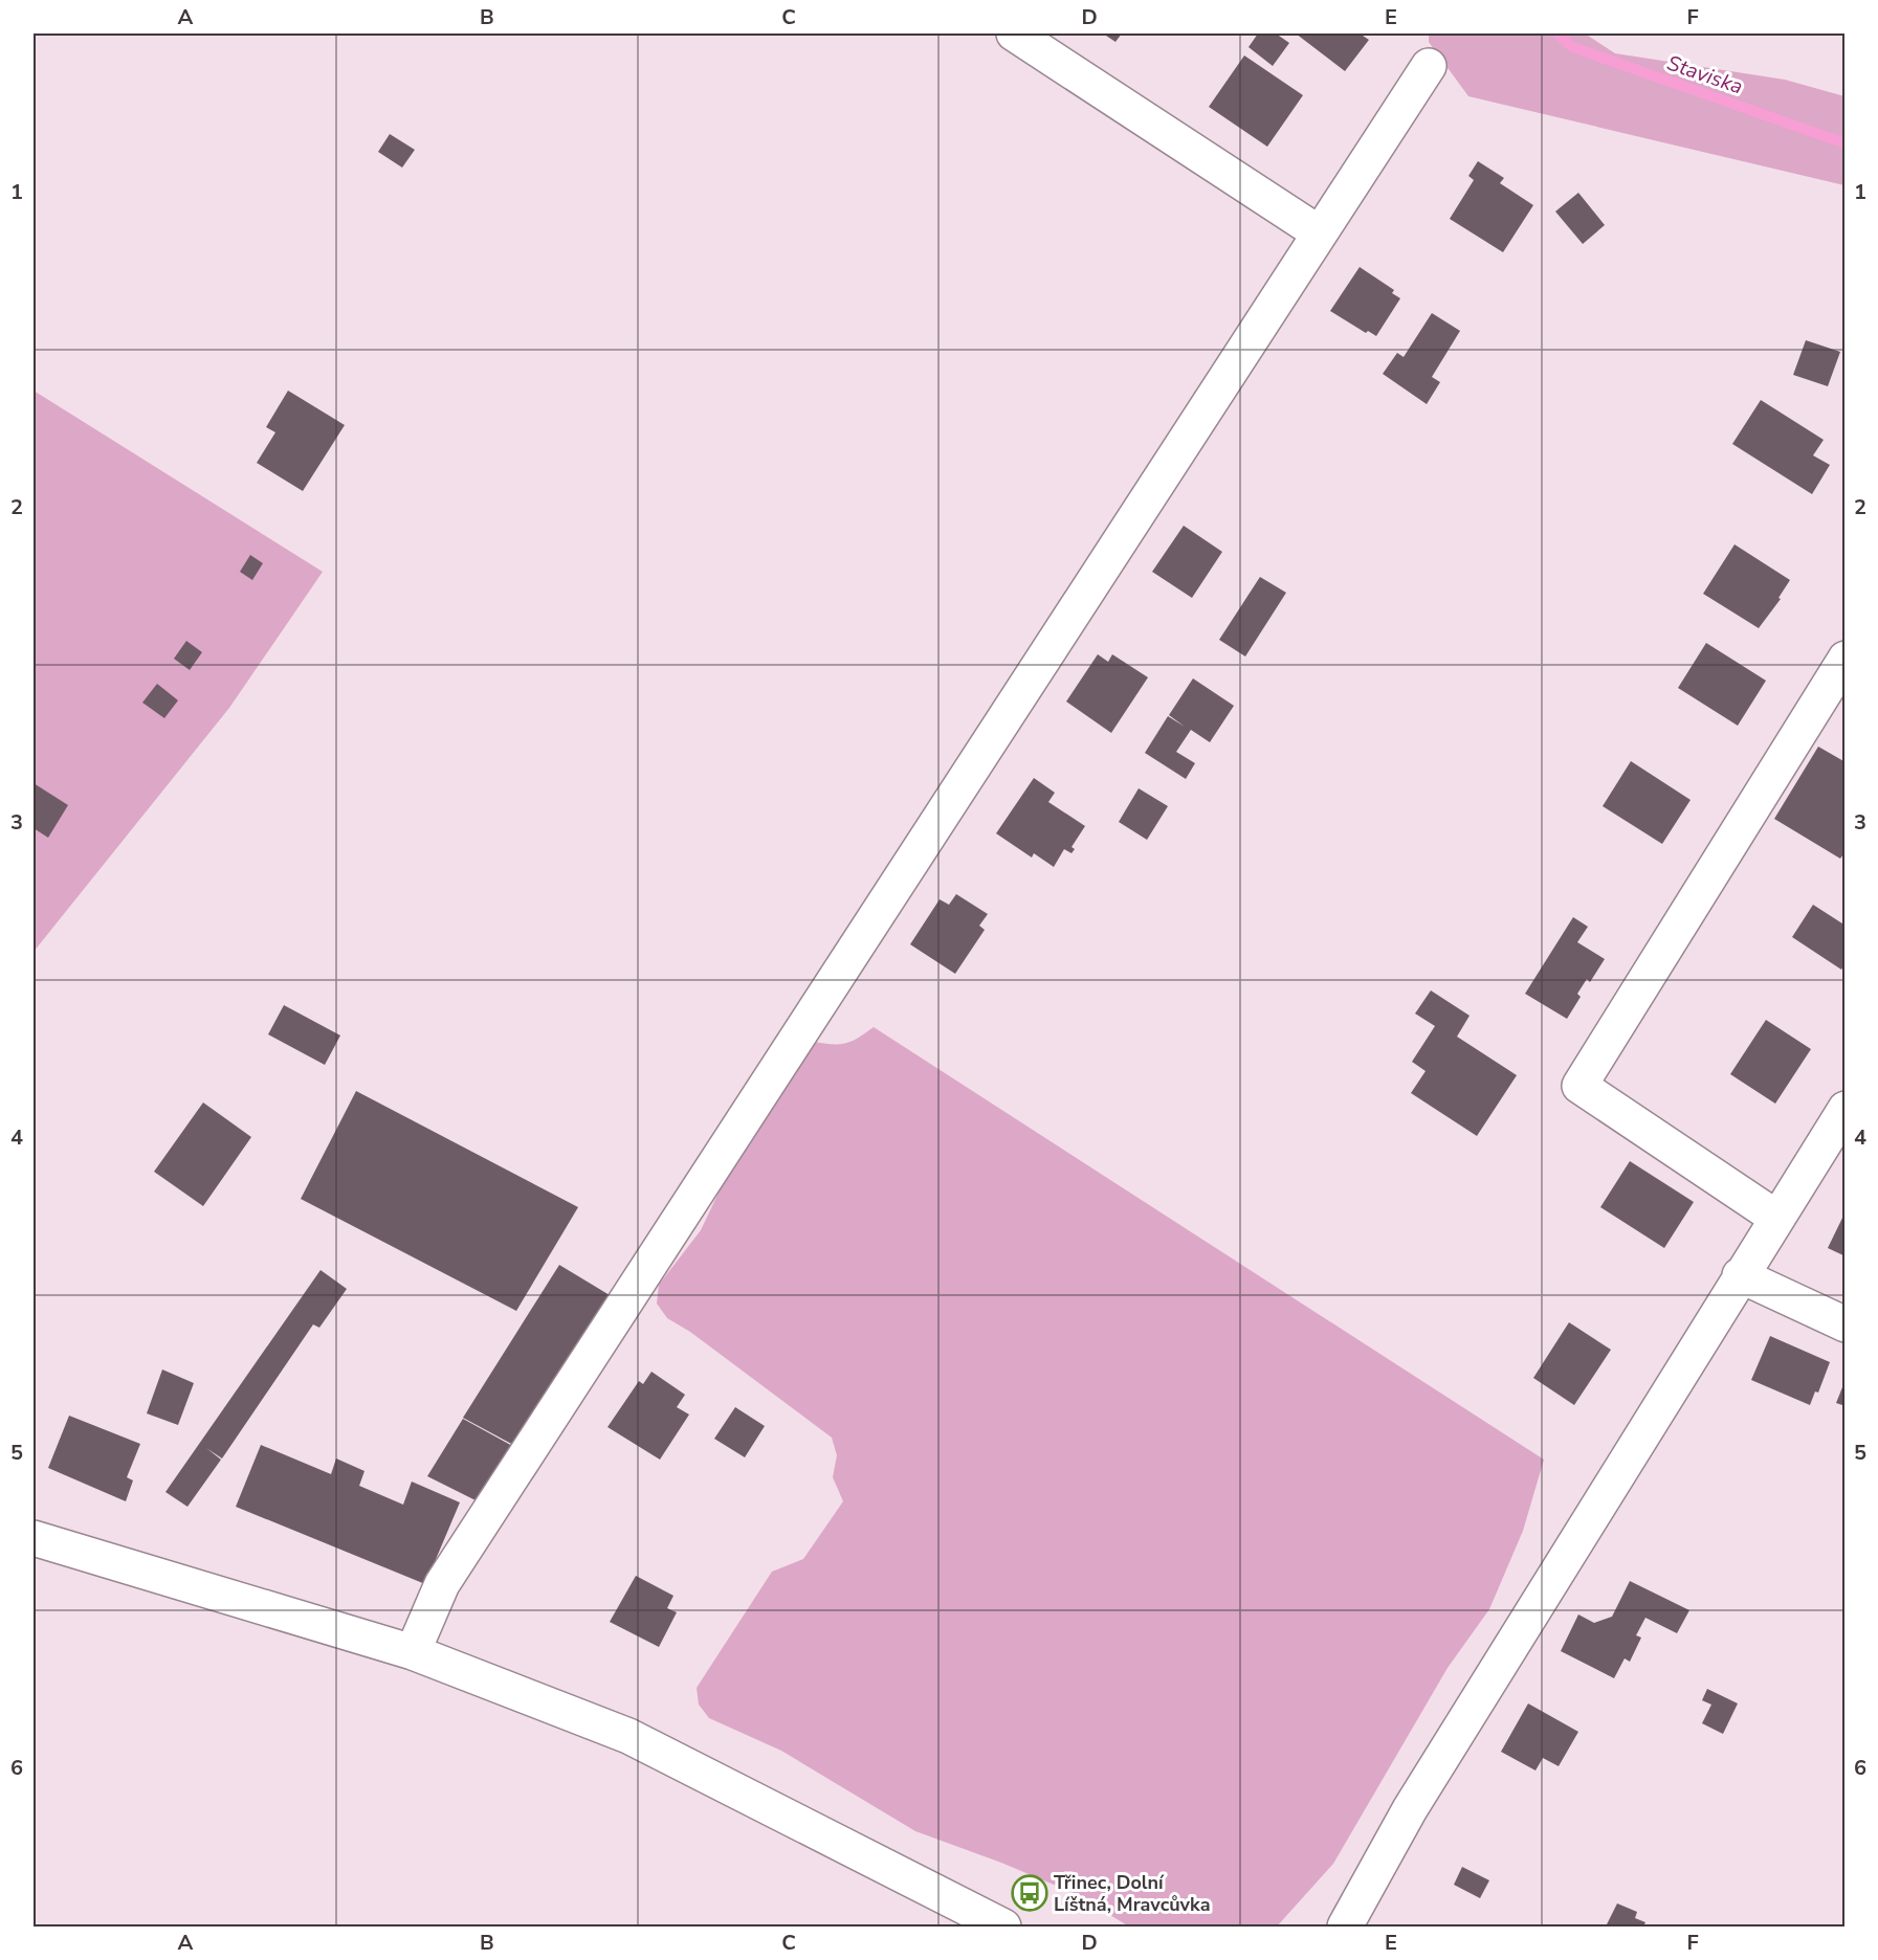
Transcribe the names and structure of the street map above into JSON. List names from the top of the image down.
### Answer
{
  "water": ["Staviska"],
  "places": {
    "bus stop": ["Třinec, Dolní Líštná, Mravcůvka"]
  },
  "grid": {
    "columns": [
      "A",
      "B",
      "C",
      "D",
      "E",
      "F"
    ],
    "rows": [
      "1",
      "2",
      "3",
      "4",
      "5",
      "6"
    ]
  }
}
